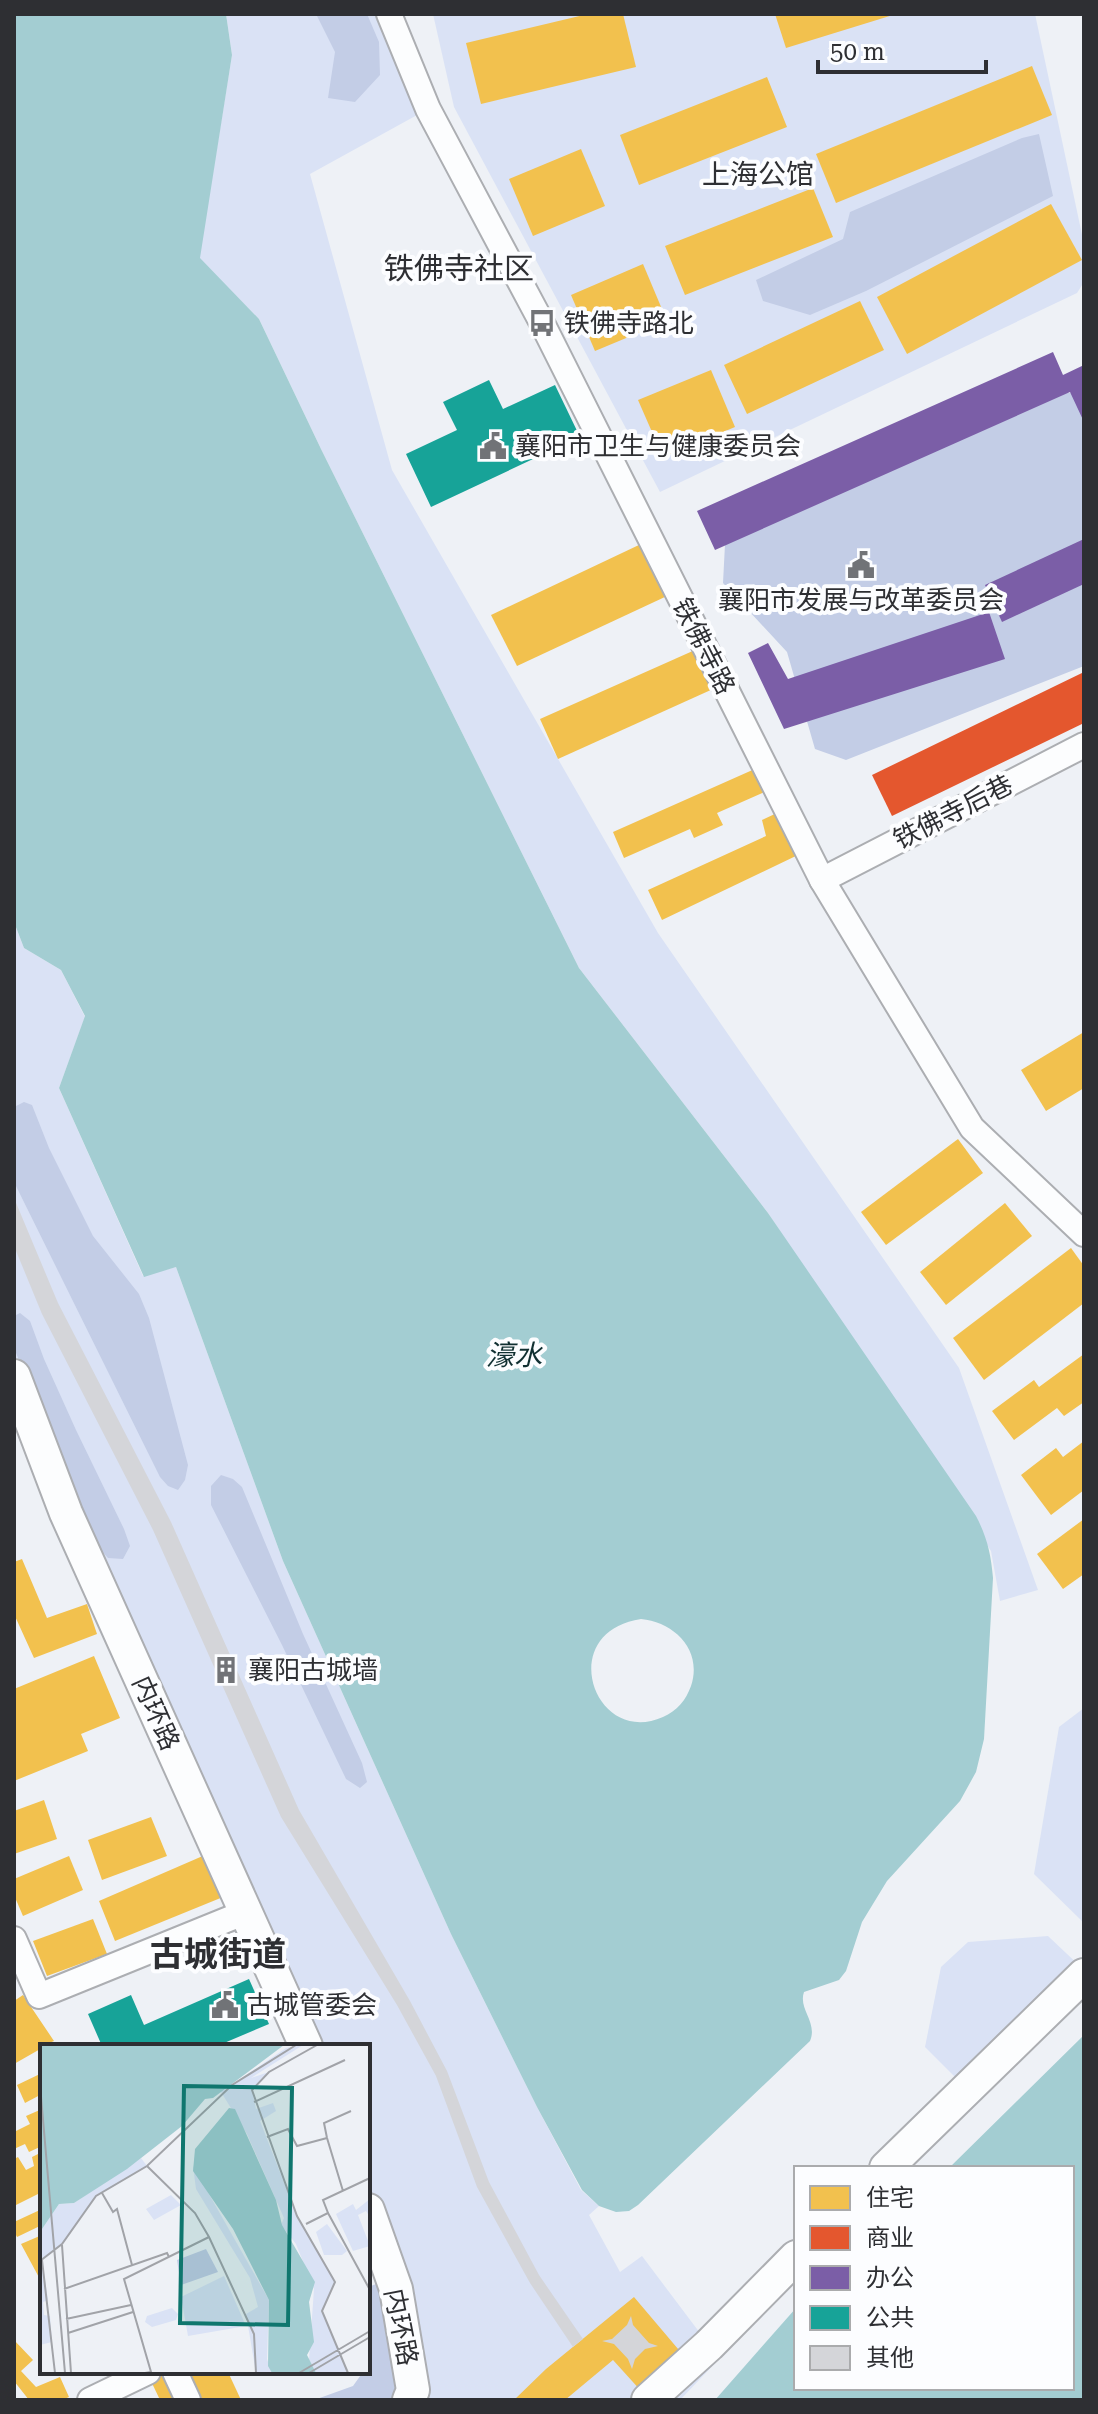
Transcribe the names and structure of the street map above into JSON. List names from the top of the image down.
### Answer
{
  "streets": {
    "street": ["铁佛寺路", "铁佛寺后巷", "内环路"]
  },
  "crossings": [
    ["铁佛寺路", "铁佛寺后巷"]
  ],
  "districts": ["上海公馆", "铁佛寺社区", "古城街道"],
  "water": ["濠水"],
  "places": {
    "bus stop": ["铁佛寺路北"],
    "public building": ["襄阳市卫生与健康委员会", "襄阳市发展与改革委员会", "古城管委会"],
    "building": ["襄阳古城墙"]
  },
  "legend": [
    "住宅",
    "商业",
    "办公",
    "公共",
    "其他"
  ],
  "scale_bar": "50 m"
}
